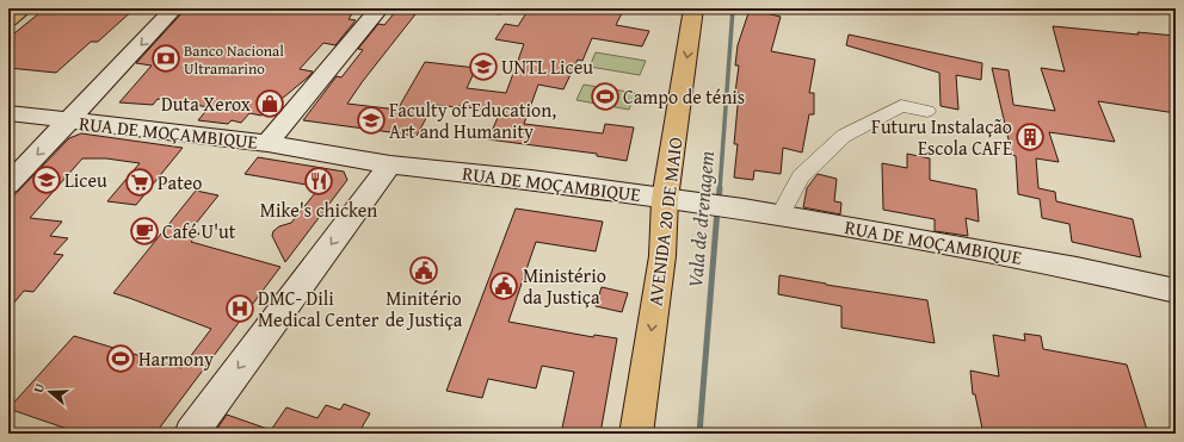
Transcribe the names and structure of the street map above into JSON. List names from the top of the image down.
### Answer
{
  "streets": {
    "main road": ["AVENIDA 20 DE MAIO"],
    "street": ["RUA DE MOÇAMBIQUE"]
  },
  "crossings": [
    ["RUA DE MOÇAMBIQUE", "AVENIDA 20 DE MAIO"]
  ],
  "one_way": ["AVENIDA 20 DE MAIO"],
  "water": ["Vala de drenagem"],
  "places": {
    "bank": ["Banco Nacional Ultramarino"],
    "school or university": ["UNTL Liceu", "Faculty of Education, Art and Humanity", "Liceu"],
    "sports": ["Campo de ténis", "Harmony"],
    "shop": ["Duta Xerox"],
    "building": ["Futuru Instalação Escola CAFE"],
    "restaurant": ["Mike's chicken"],
    "supermarket": ["Pateo"],
    "cafe": ["Café U'ut"],
    "public building": ["Minitério de Justiça", "Ministério da Justiça"],
    "hospital": ["DMC- Dili Medical Center"]
  },
  "north": "left"
}
